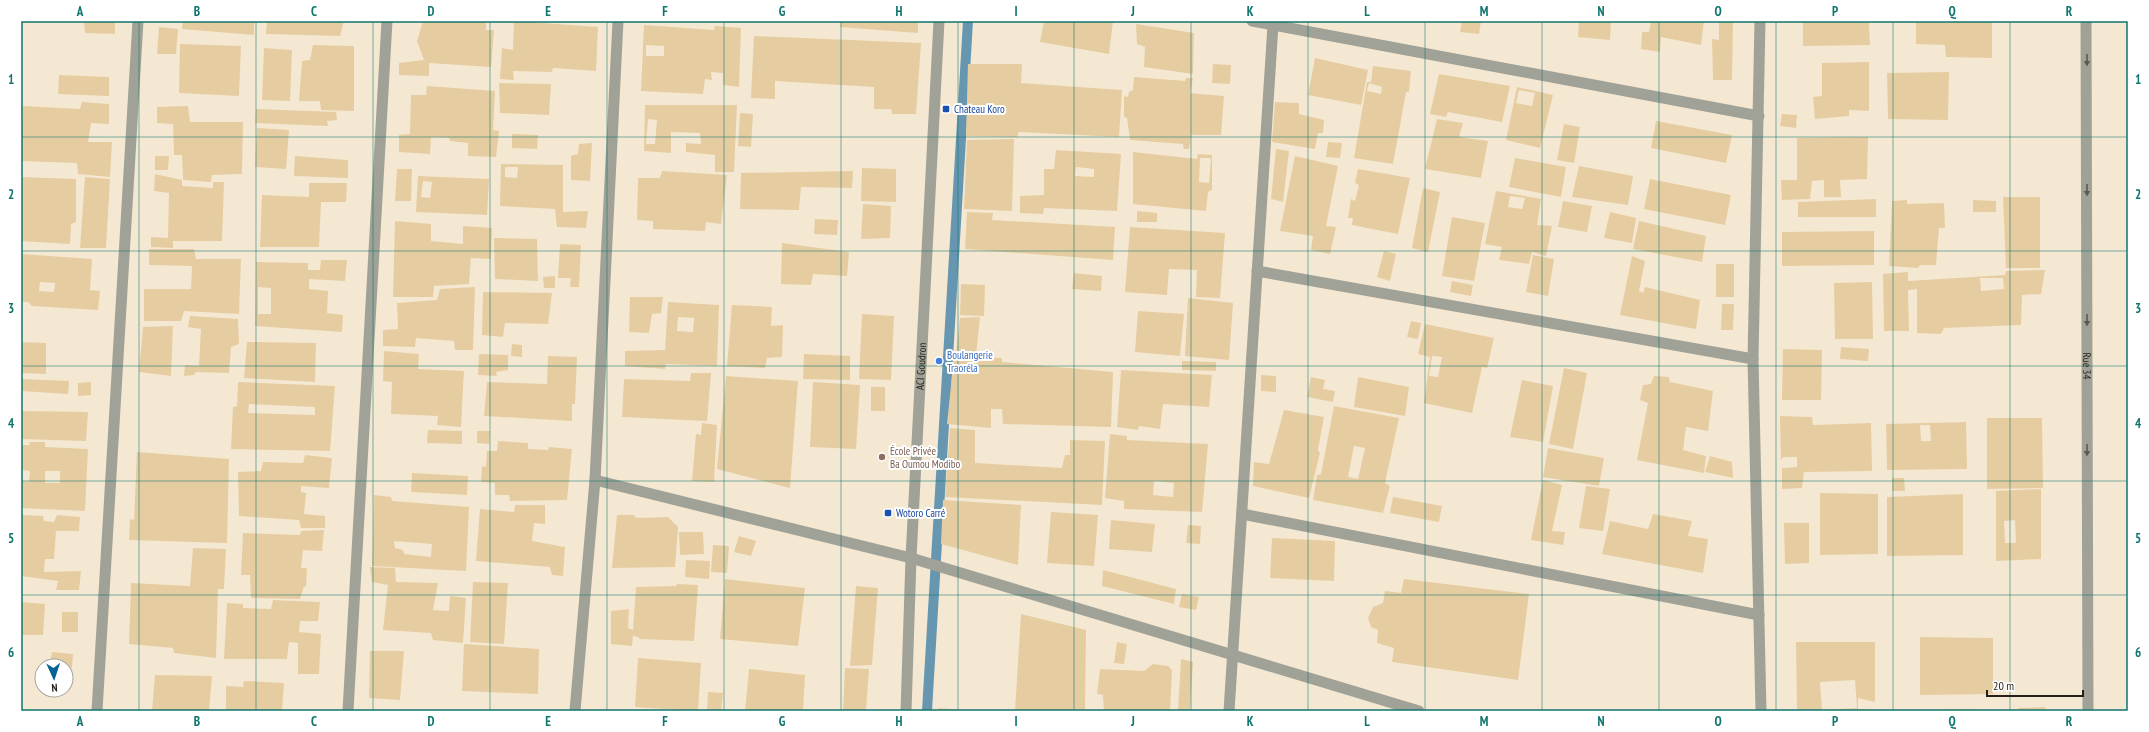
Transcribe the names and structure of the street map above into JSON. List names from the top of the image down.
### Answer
{
  "streets": {
    "street": ["ACI Goudron", "Rue 34"]
  },
  "one_way": ["Rue 34"],
  "places": {
    "transit": ["Chateau Koro", "Wotoro Carré"],
    "other": ["Boulangerie Traoréla", "École Privée Ba Oumou Modibo"]
  },
  "scale_bar": "20 m",
  "north": "bottom",
  "grid": {
    "columns": [
      "A",
      "B",
      "C",
      "D",
      "E",
      "F",
      "G",
      "H",
      "I",
      "J",
      "K",
      "L",
      "M",
      "N",
      "O",
      "P",
      "Q",
      "R"
    ],
    "rows": [
      "1",
      "2",
      "3",
      "4",
      "5",
      "6"
    ]
  }
}
